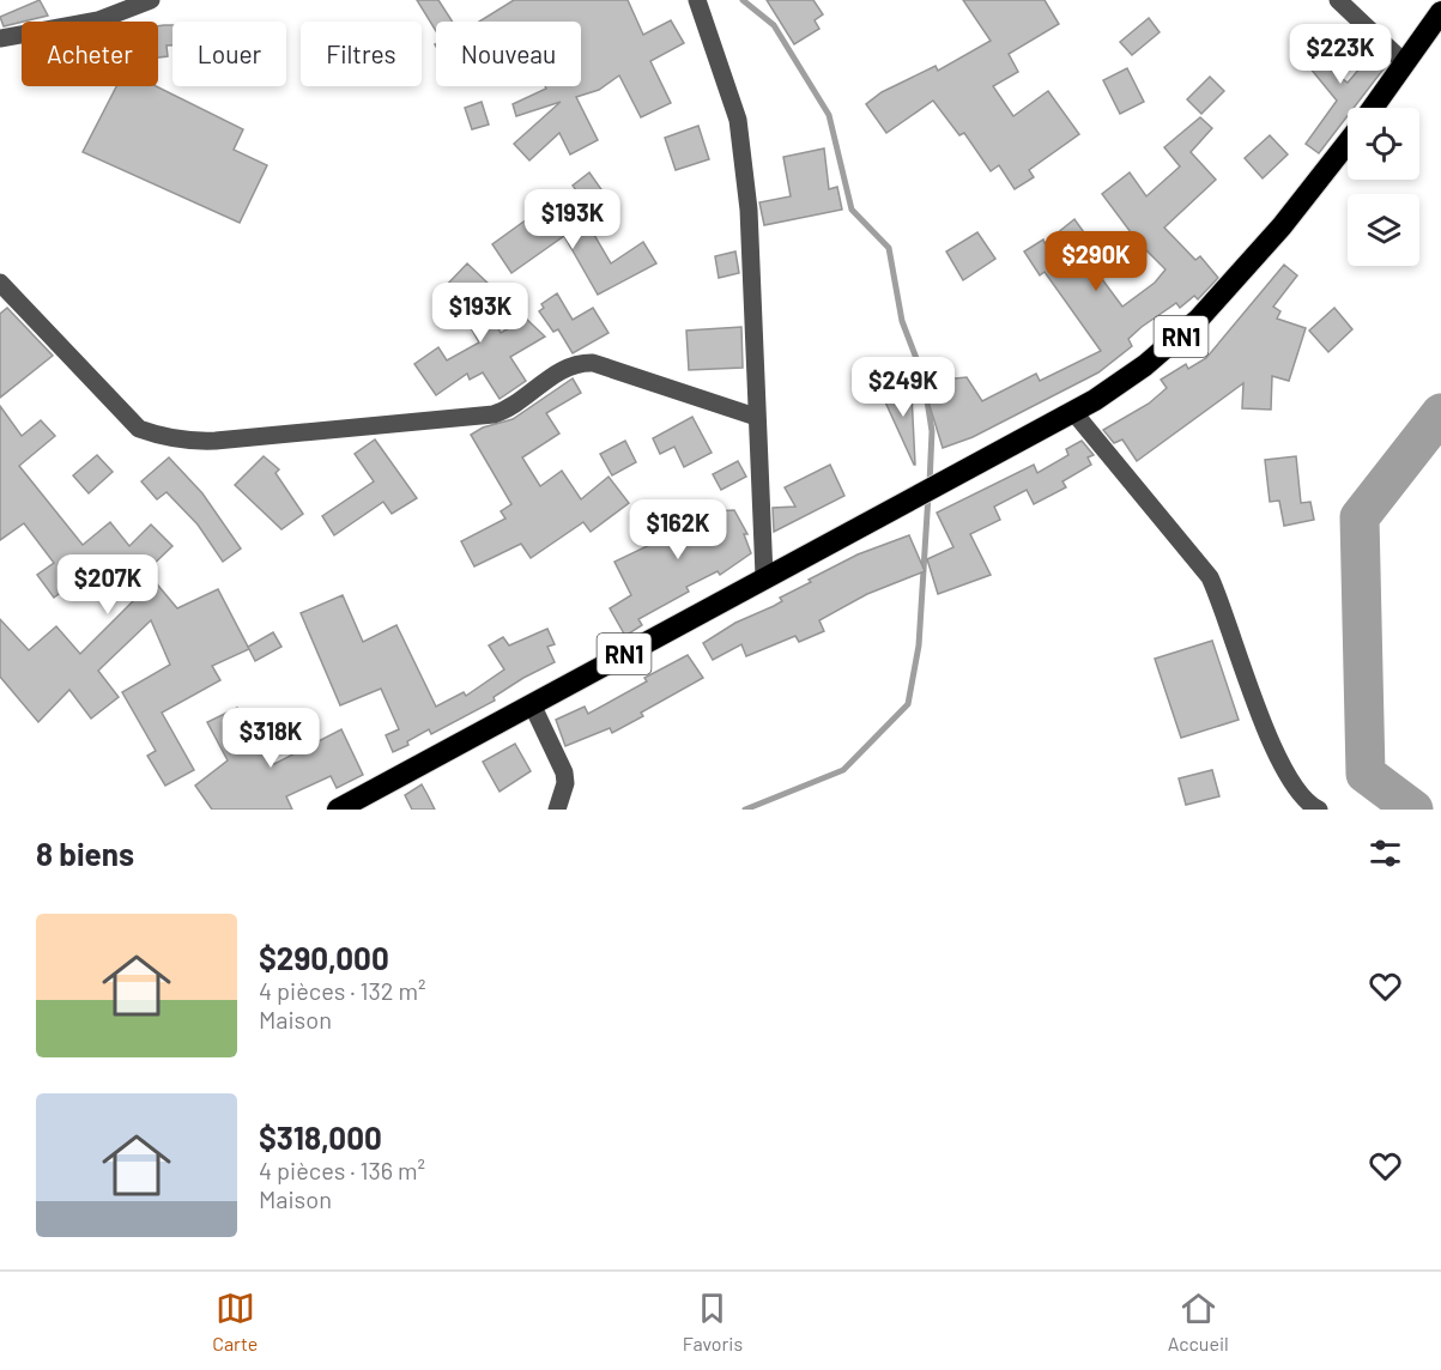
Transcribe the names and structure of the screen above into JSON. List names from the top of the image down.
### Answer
{
  "streets": {
    "highway": ["RN1"]
  },
  "page": {
    "chip": [
      "Acheter",
      "Louer",
      "Filtres",
      "Nouveau"
    ],
    "price": [
      "$223K",
      "$193K",
      "$290K",
      "$193K",
      "$249K",
      "$162K",
      "$207K",
      "$318K"
    ],
    "heading": "8 biens",
    "list": [
      {
        "name": "$290,000",
        "note": "4 pièces · 132 m² · Maison"
      },
      {
        "name": "$318,000",
        "note": "4 pièces · 136 m² · Maison"
      }
    ],
    "tabs": ["Carte", "Favoris", "Accueil"]
  }
}
